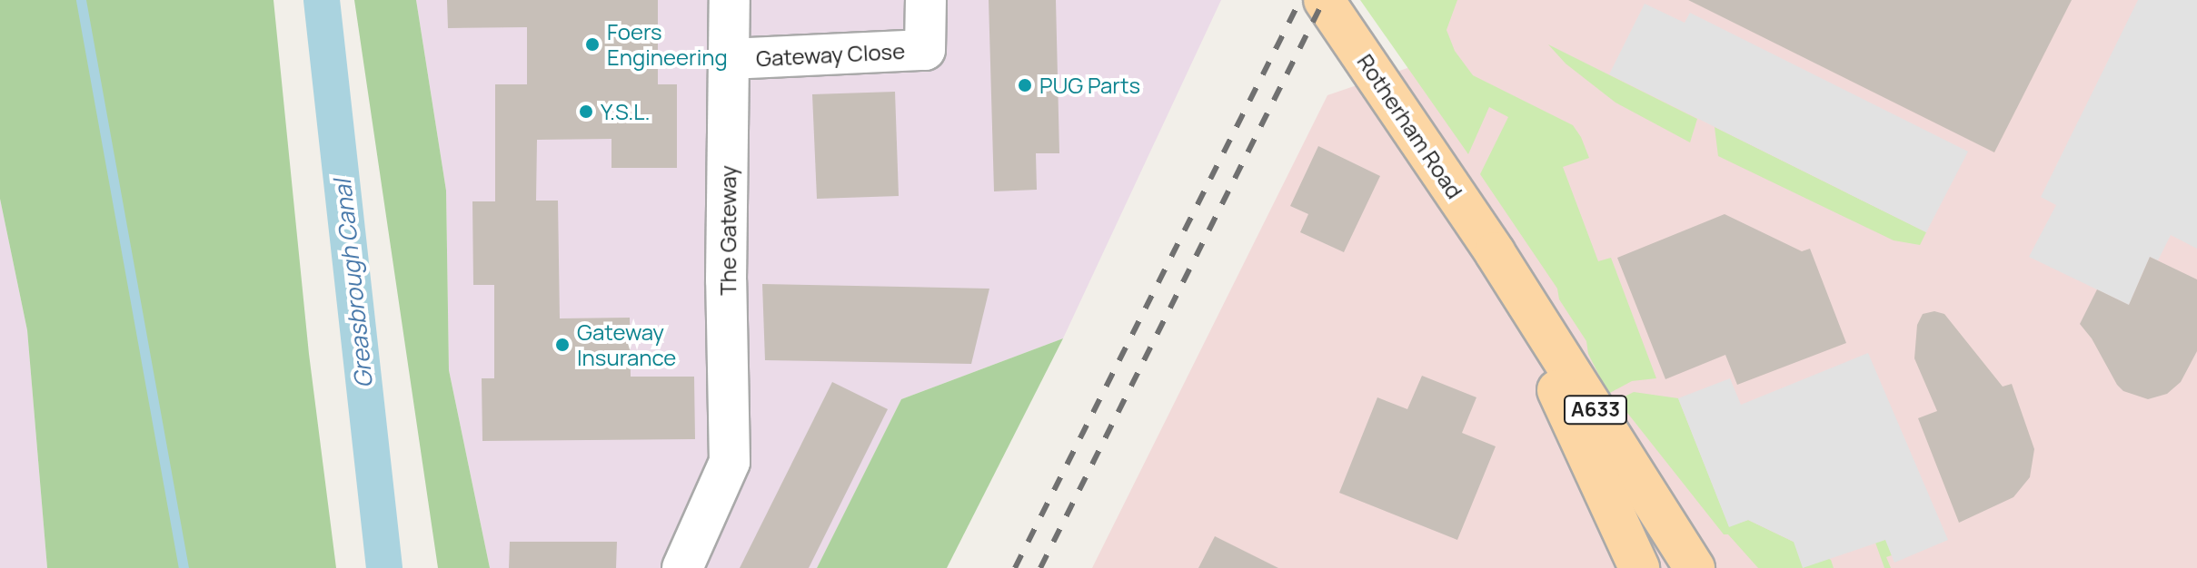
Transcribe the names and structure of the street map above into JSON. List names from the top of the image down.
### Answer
{
  "streets": {
    "main road": ["Rotherham Road", "A633"],
    "street": ["Gateway Close", "The Gateway"]
  },
  "crossings": [
    ["Gateway Close", "The Gateway"]
  ],
  "water": ["Greasbrough Canal"],
  "places": [
    "Foers Engineering",
    "PUG Parts",
    "Y.S.L.",
    "Gateway Insurance"
  ]
}
